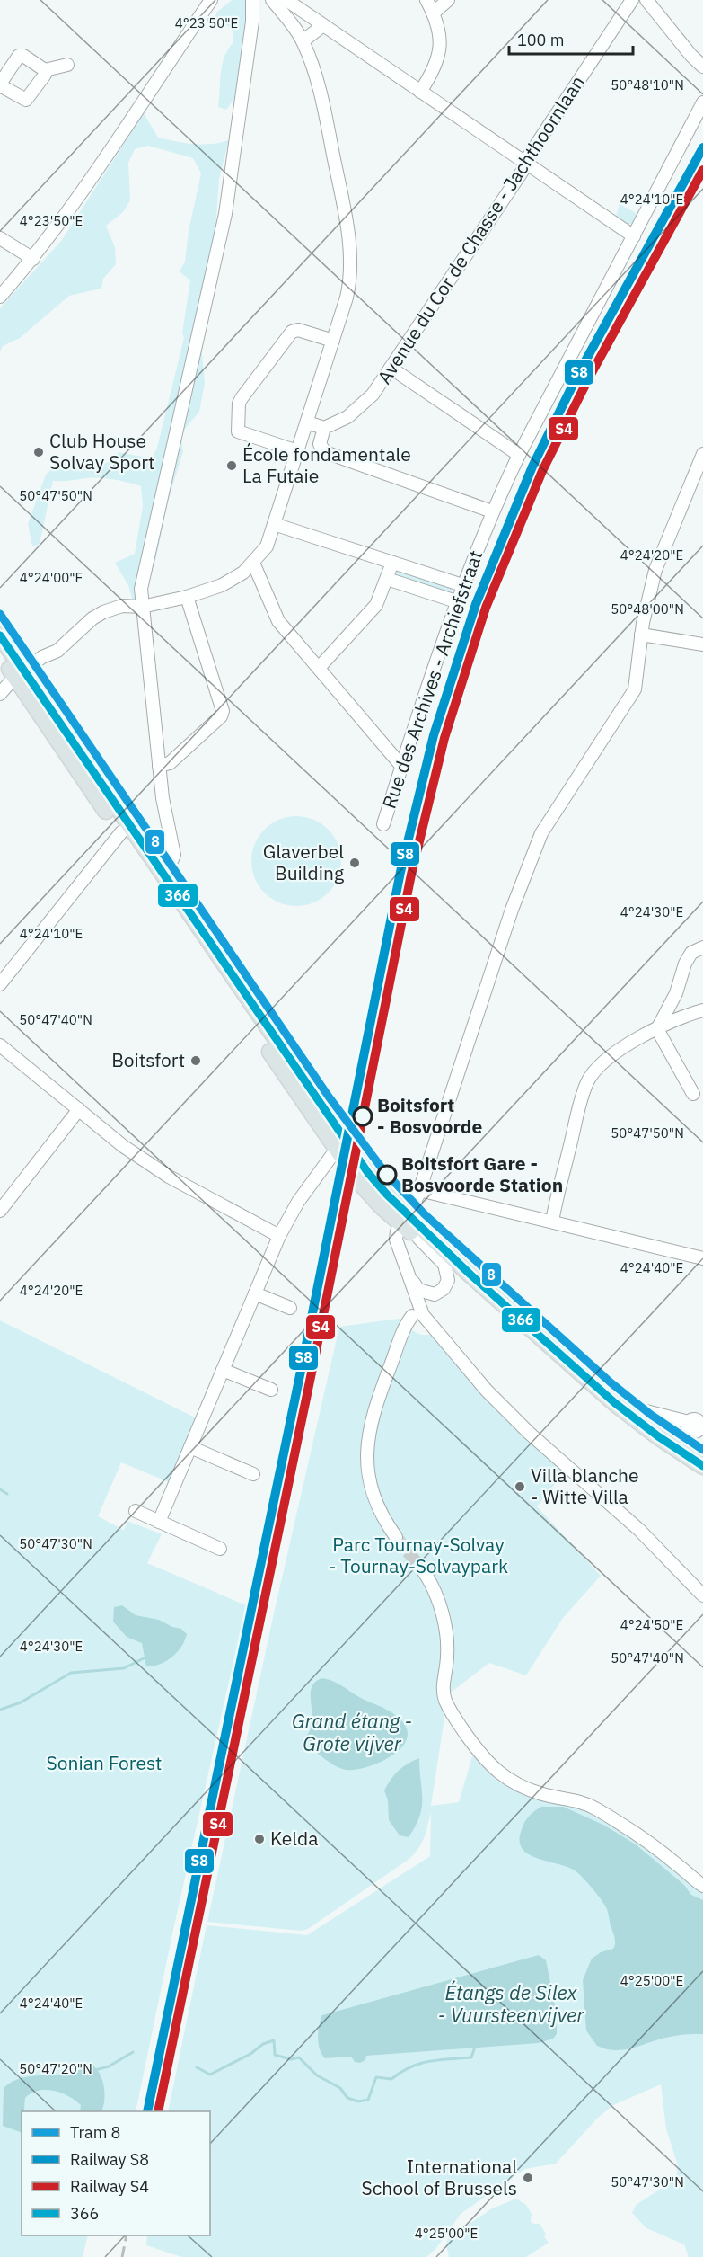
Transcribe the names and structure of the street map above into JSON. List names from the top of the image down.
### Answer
{
  "streets": {
    "street": ["Avenue du Cor de Chasse - Jachthoornlaan", "Rue des Archives - Archiefstraat"]
  },
  "water": ["Grand étang - Grote vijver", "Étangs de Silex - Vuursteenvijver"],
  "parks": ["Parc Tournay-Solvay - Tournay-Solvaypark", "Sonian Forest"],
  "places": [
    "Club House Solvay Sport",
    "École fondamentale La Futaie",
    "Glaverbel Building",
    "Boitsfort",
    "Boitsfort - Bosvoorde",
    "Boitsfort Gare - Bosvoorde Station",
    "Villa blanche - Witte Villa",
    "Kelda",
    "International School of Brussels"
  ],
  "lines": [
    "rail line S8",
    "rail line S4",
    "tram line 8",
    "transit line 366"
  ],
  "legend": [
    "Tram 8",
    "Railway S8",
    "Railway S4",
    "366"
  ],
  "scale_bar": "100 m",
  "coordinates": [
    "4°23'50\"E",
    "50°48'10\"N",
    "4°24'10\"E",
    "50°47'50\"N",
    "4°24'20\"E",
    "4°24'00\"E",
    "50°48'00\"N",
    "4°24'30\"E",
    "50°47'40\"N",
    "4°24'40\"E",
    "50°47'30\"N",
    "4°24'50\"E",
    "4°25'00\"E",
    "50°47'20\"N"
  ]
}
